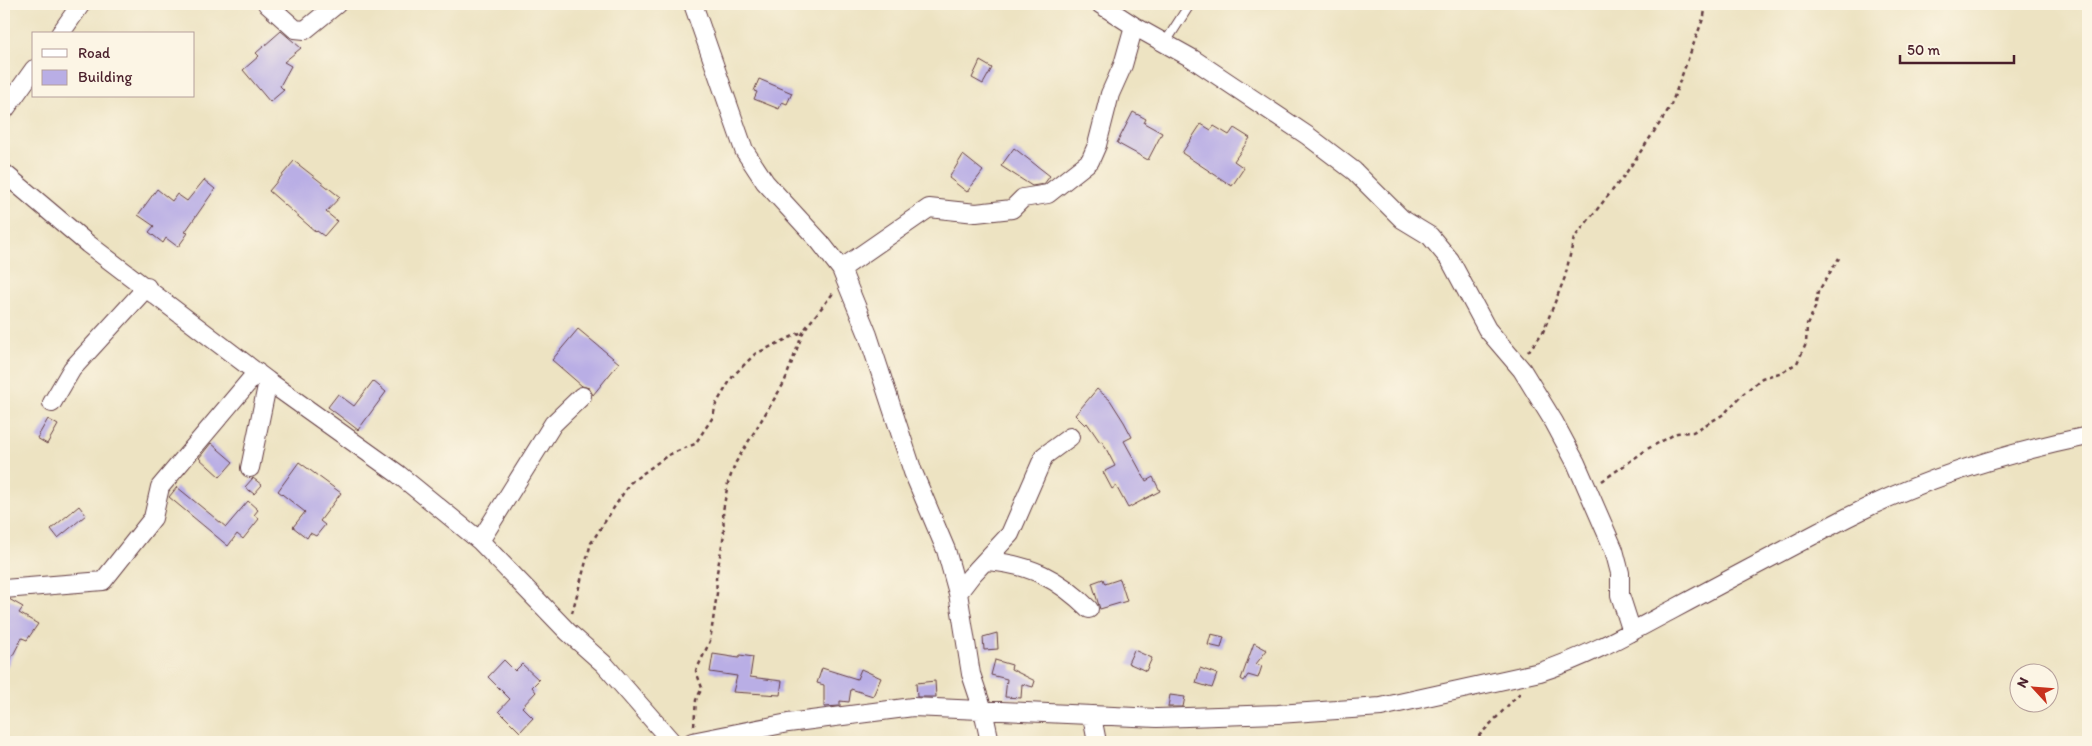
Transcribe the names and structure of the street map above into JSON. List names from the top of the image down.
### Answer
{
  "legend": ["Road", "Building"],
  "scale_bar": "50 m",
  "north": "top left"
}
